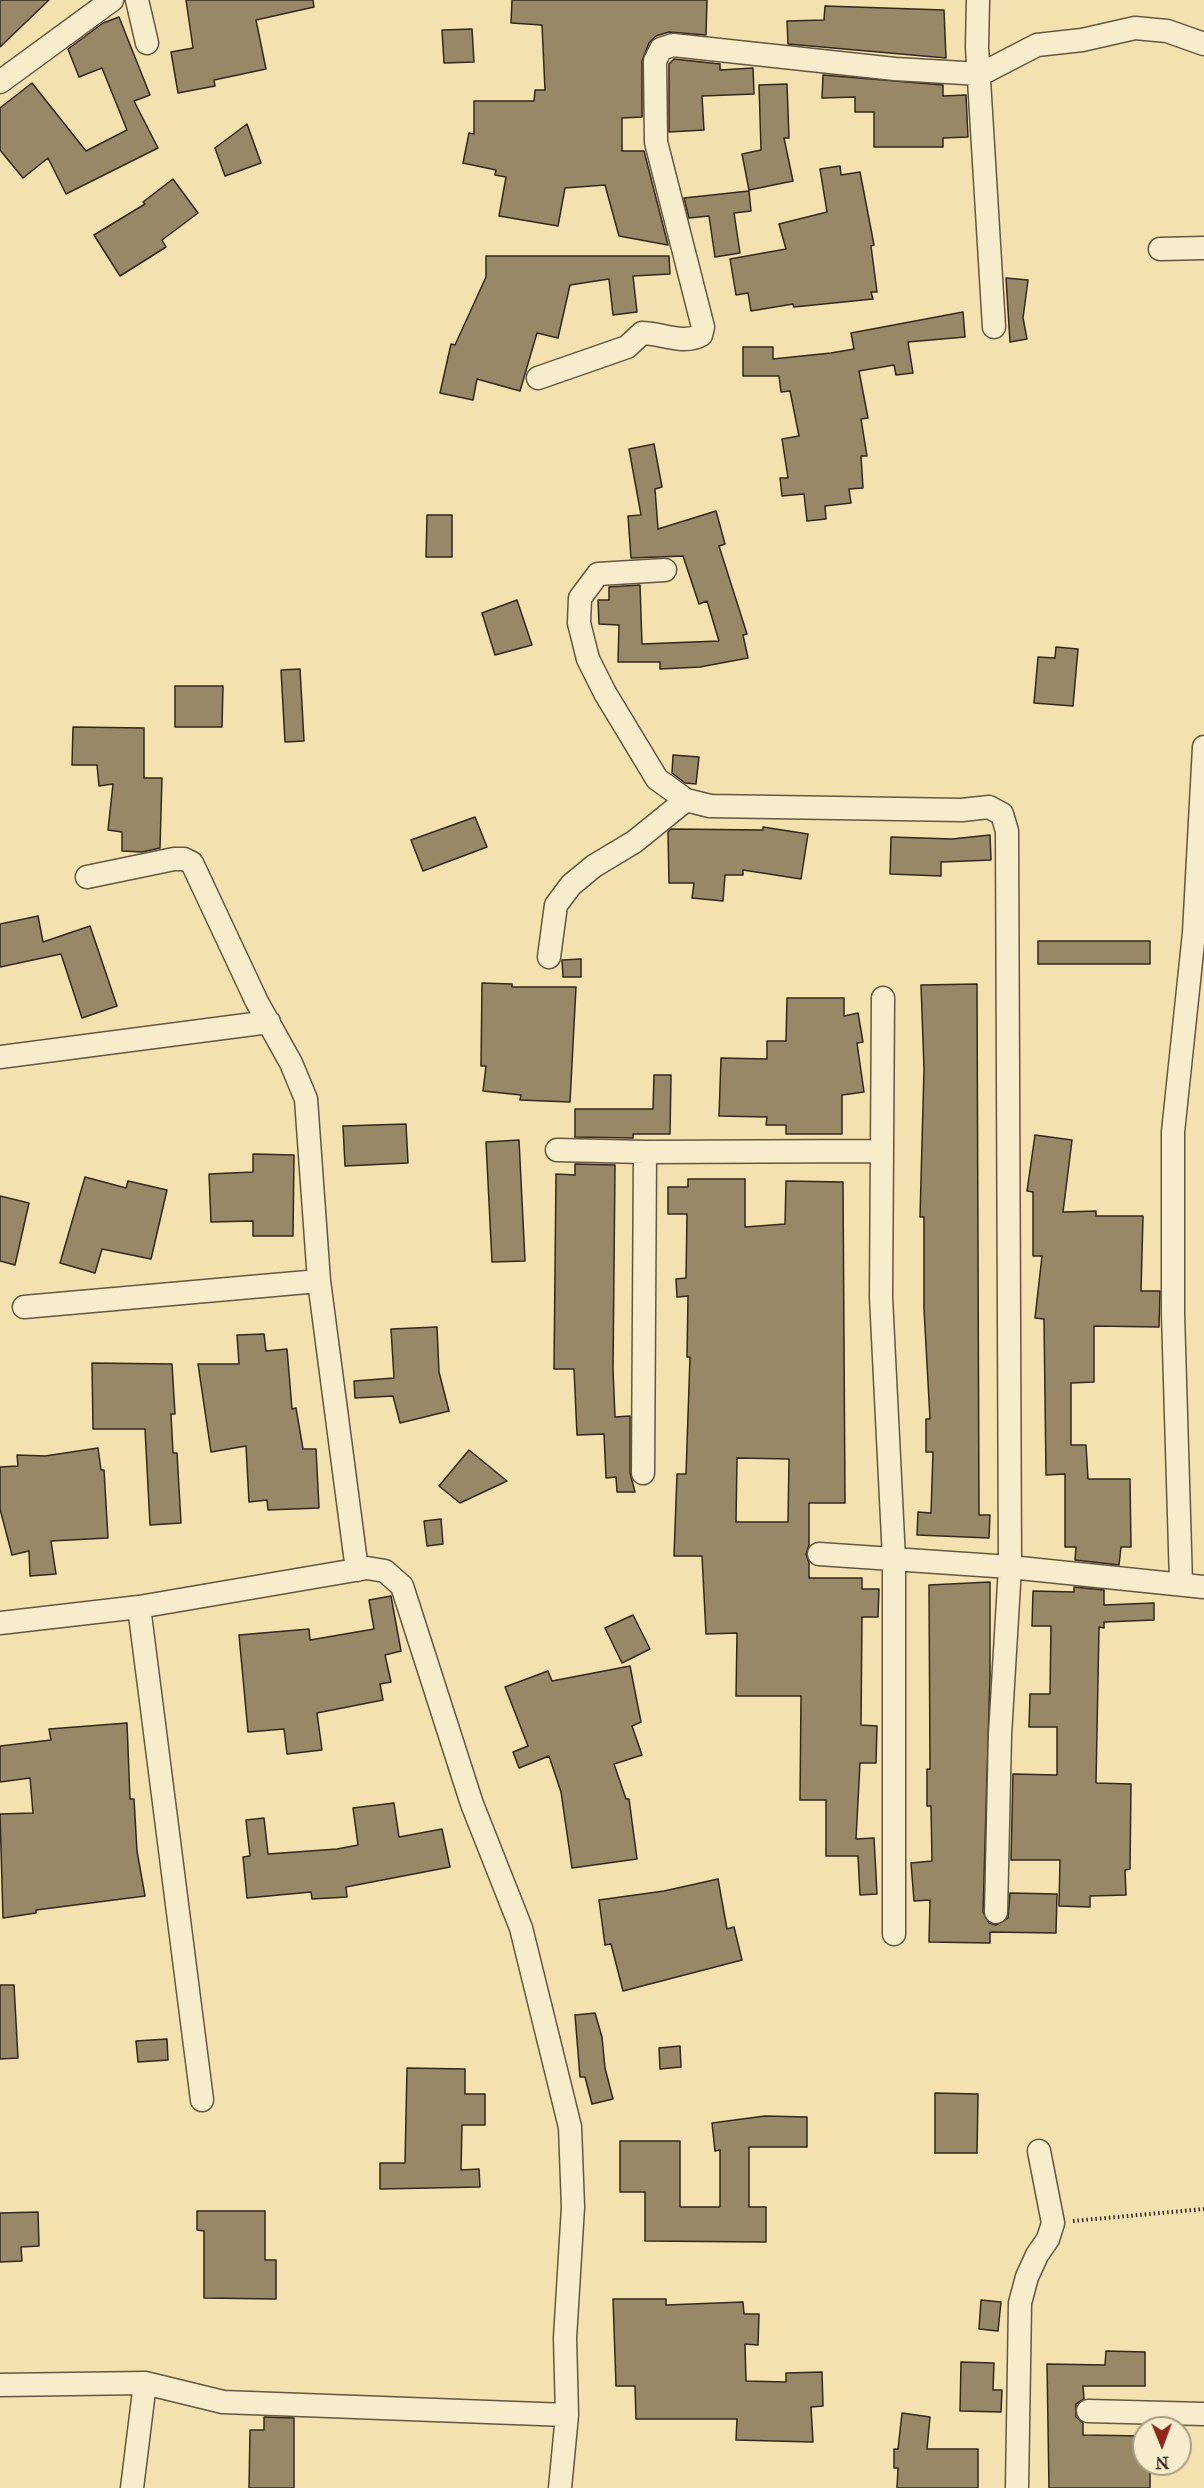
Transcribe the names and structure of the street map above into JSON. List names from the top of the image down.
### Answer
{
  "north": "bottom"
}
